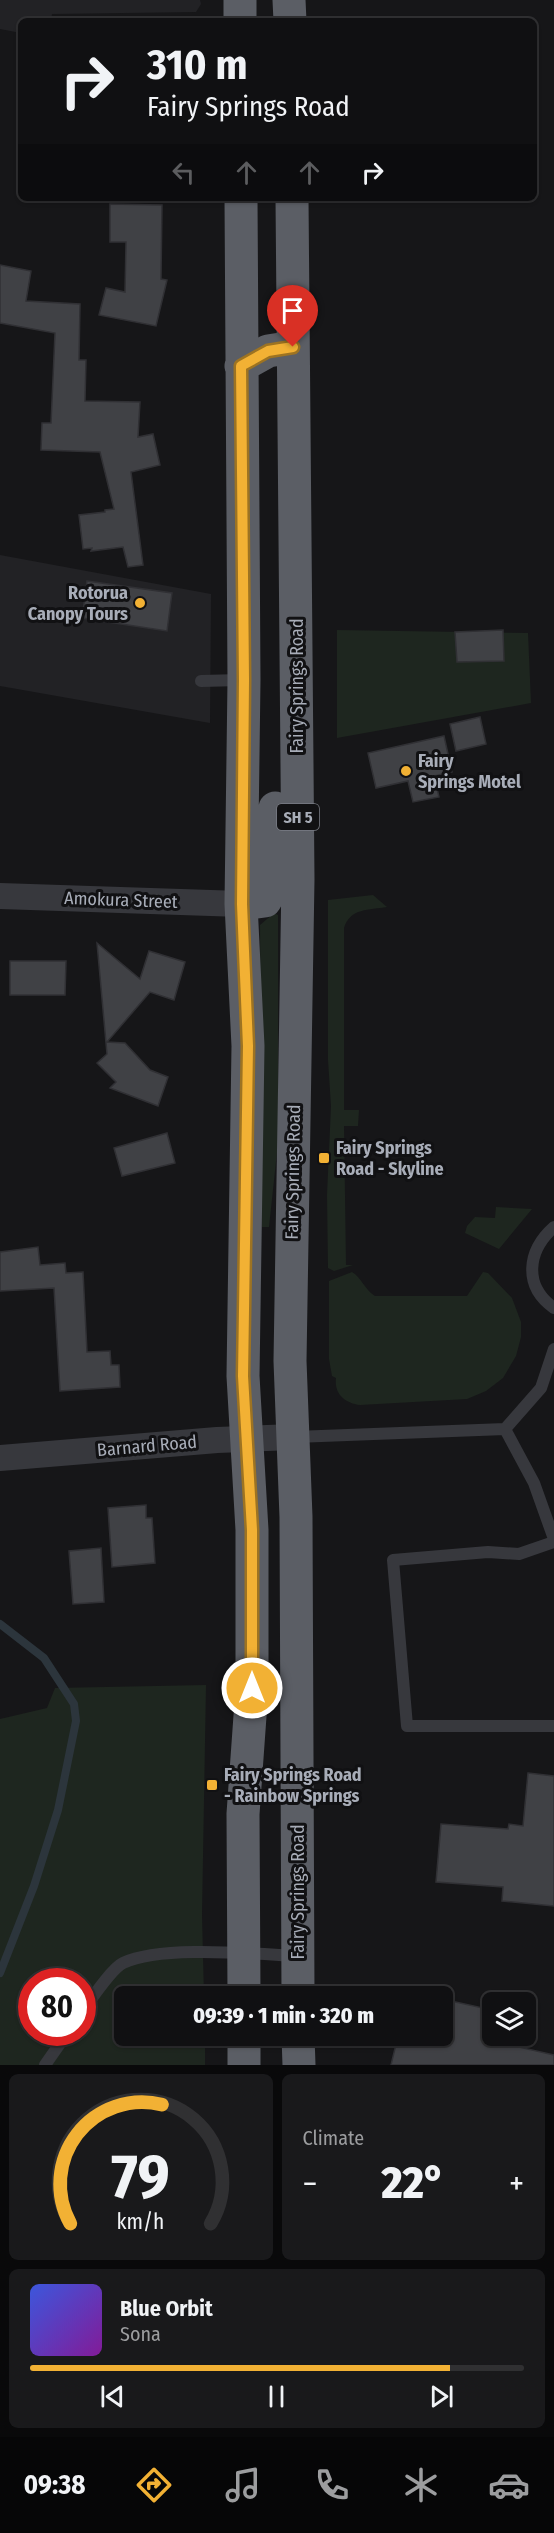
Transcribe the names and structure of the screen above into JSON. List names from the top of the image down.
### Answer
{
  "streets": {
    "highway": ["Fairy Springs Road", "SH 5"],
    "street": ["Amokura Street", "Barnard Road"]
  },
  "crossings": [
    ["Fairy Springs Road", "Barnard Road"]
  ],
  "places": {
    "other": ["Rotorua Canopy Tours", "Fairy Springs Motel"],
    "transit": ["Fairy Springs Road - Skyline", "Fairy Springs Road - Rainbow Springs"]
  },
  "page": {
    "turn": ["310 m", "Fairy Springs Road"],
    "limit": "80",
    "trip": "09:39 · 1 min · 320 m",
    "tile": "Climate",
    "heat": ["−", "22°", "+"],
    "song": ["Blue Orbit", "Sona"],
    "tabs": "09:38",
    "gauge": ["79", "km/h"]
  }
}
